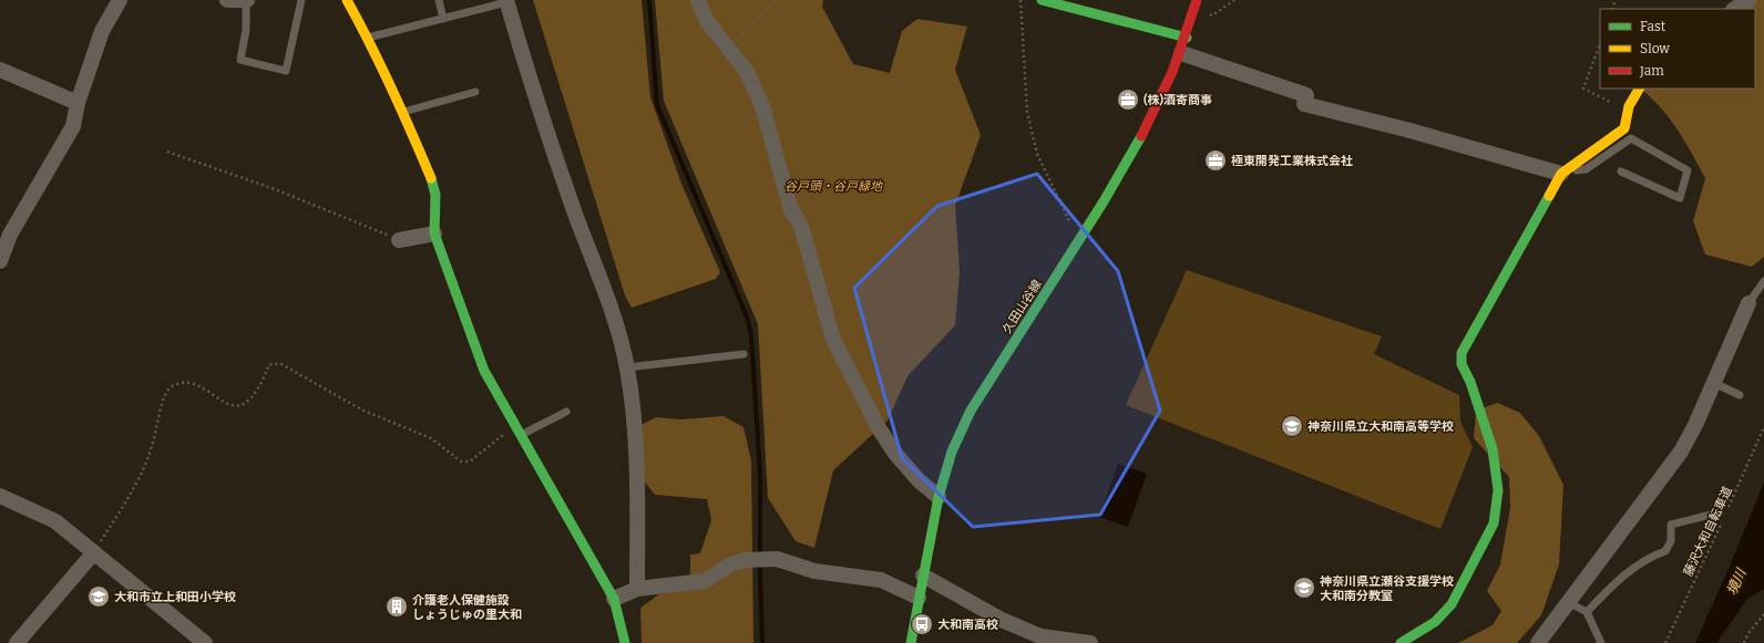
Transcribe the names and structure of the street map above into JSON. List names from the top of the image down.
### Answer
{
  "streets": {
    "street": ["久田山谷線"],
    "path": ["藤沢大和自転車道"]
  },
  "water": ["境川"],
  "parks": ["谷戸頭・谷戸緑地"],
  "places": {
    "office": ["(株)酒寄商事", "極東開発工業株式会社"],
    "school or university": ["神奈川県立大和南高等学校", "神奈川県立瀬谷支援学校 大和南分教室", "大和市立上和田小学校"],
    "building": ["介護老人保健施設 しょうじゅの里大和"],
    "bus stop": ["大和南高校"]
  },
  "legend": ["Fast", "Slow", "Jam"]
}
